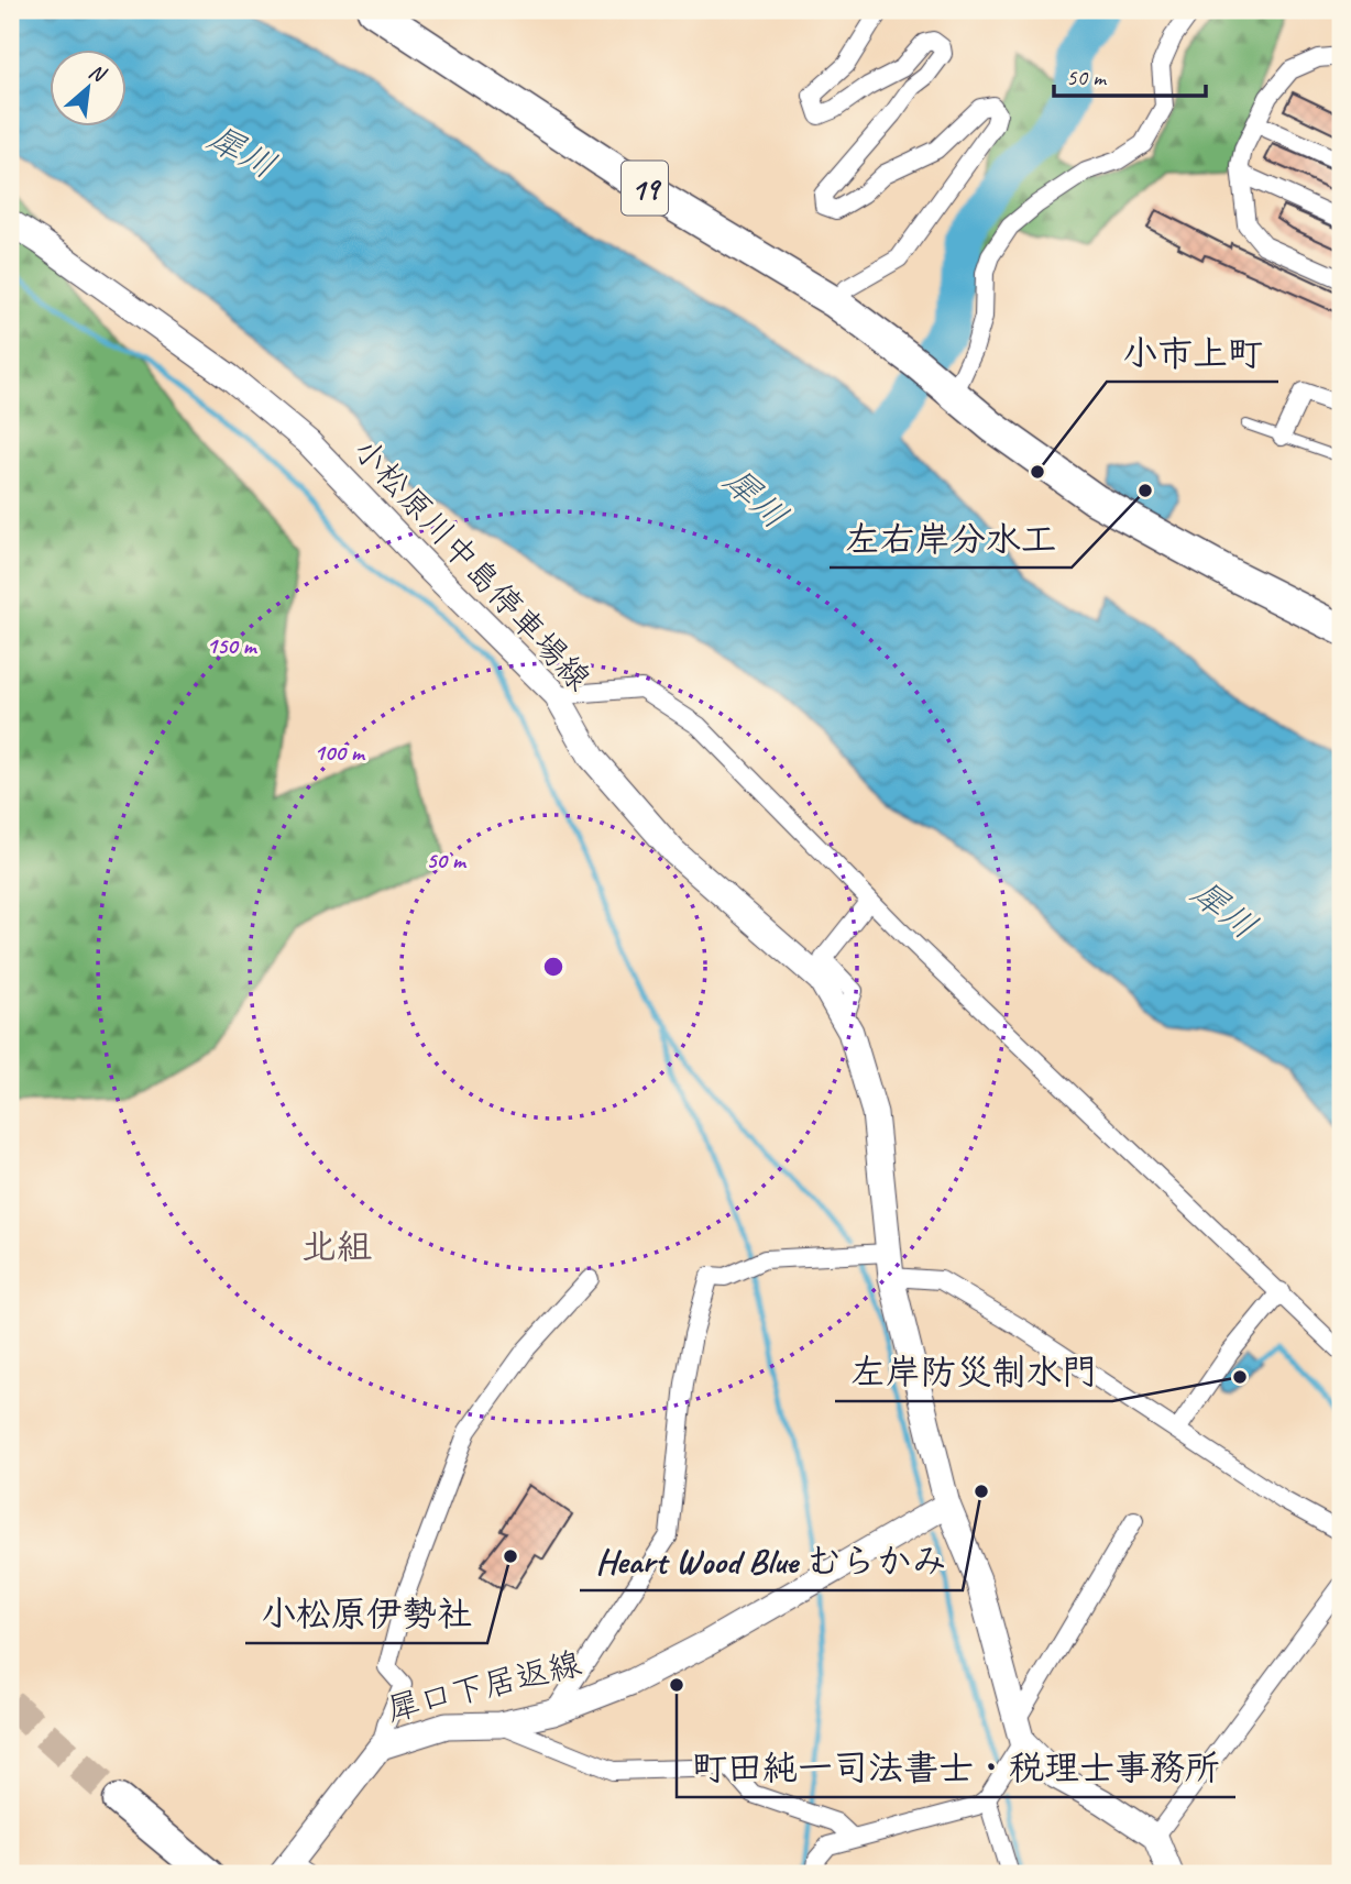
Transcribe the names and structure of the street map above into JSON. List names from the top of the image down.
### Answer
{
  "streets": {
    "highway": ["19"],
    "main road": ["小松原川中島停車場線", "犀口下居返線"]
  },
  "crossings": [
    ["小松原川中島停車場線", "犀口下居返線"]
  ],
  "districts": ["北組"],
  "water": ["犀川"],
  "places": [
    "小市上町",
    "左右岸分水工",
    "左岸防災制水門",
    "Heart Wood Blue むらかみ",
    "小松原伊勢社",
    "町田純一司法書士・税理士事務所"
  ],
  "scale_bar": "50 m",
  "north": "top right",
  "rings": ["150 m", "100 m", "50 m"]
}
